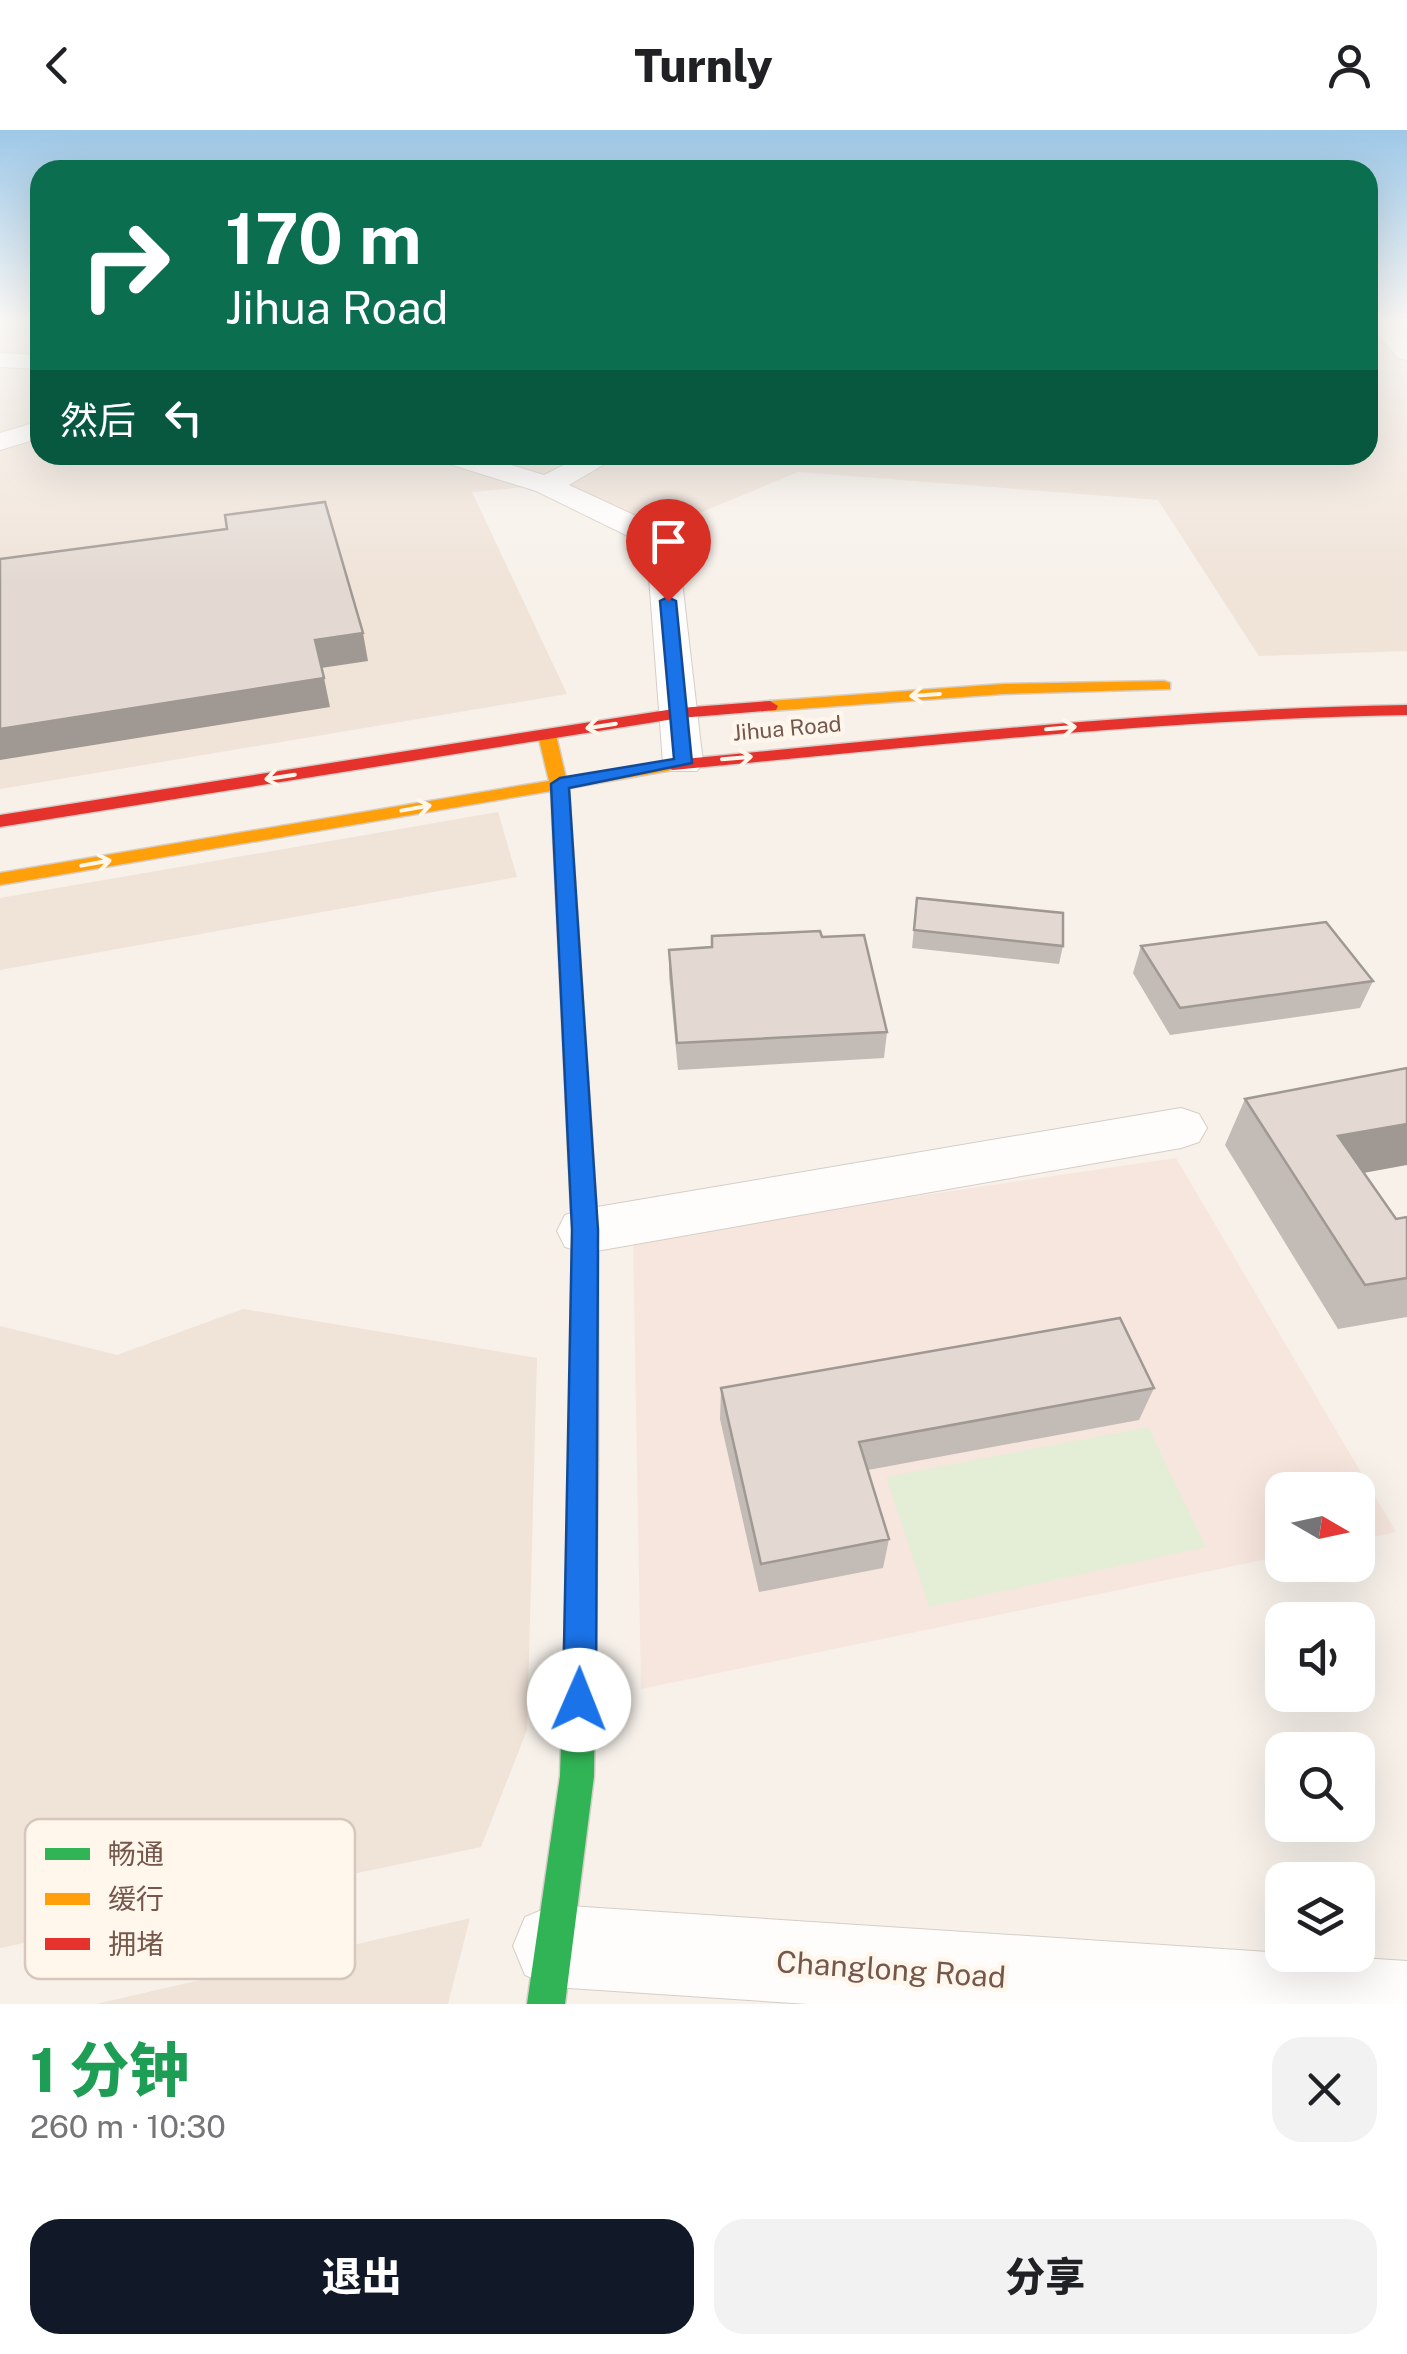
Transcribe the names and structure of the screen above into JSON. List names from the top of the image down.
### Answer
{
  "streets": {
    "main road": ["Jihua Road", "Changlong Road"]
  },
  "crossings": [
    ["Jihua Road", "Changlong Road"]
  ],
  "legend": ["畅通", "缓行", "拥堵"],
  "north": "right",
  "page": {
    "header": "Turnly",
    "turn": ["170 m", "Jihua Road"],
    "then": "然后",
    "heading": ["1 分钟", "260 m · 10:30"],
    "buttons": ["退出", "分享"]
  }
}
